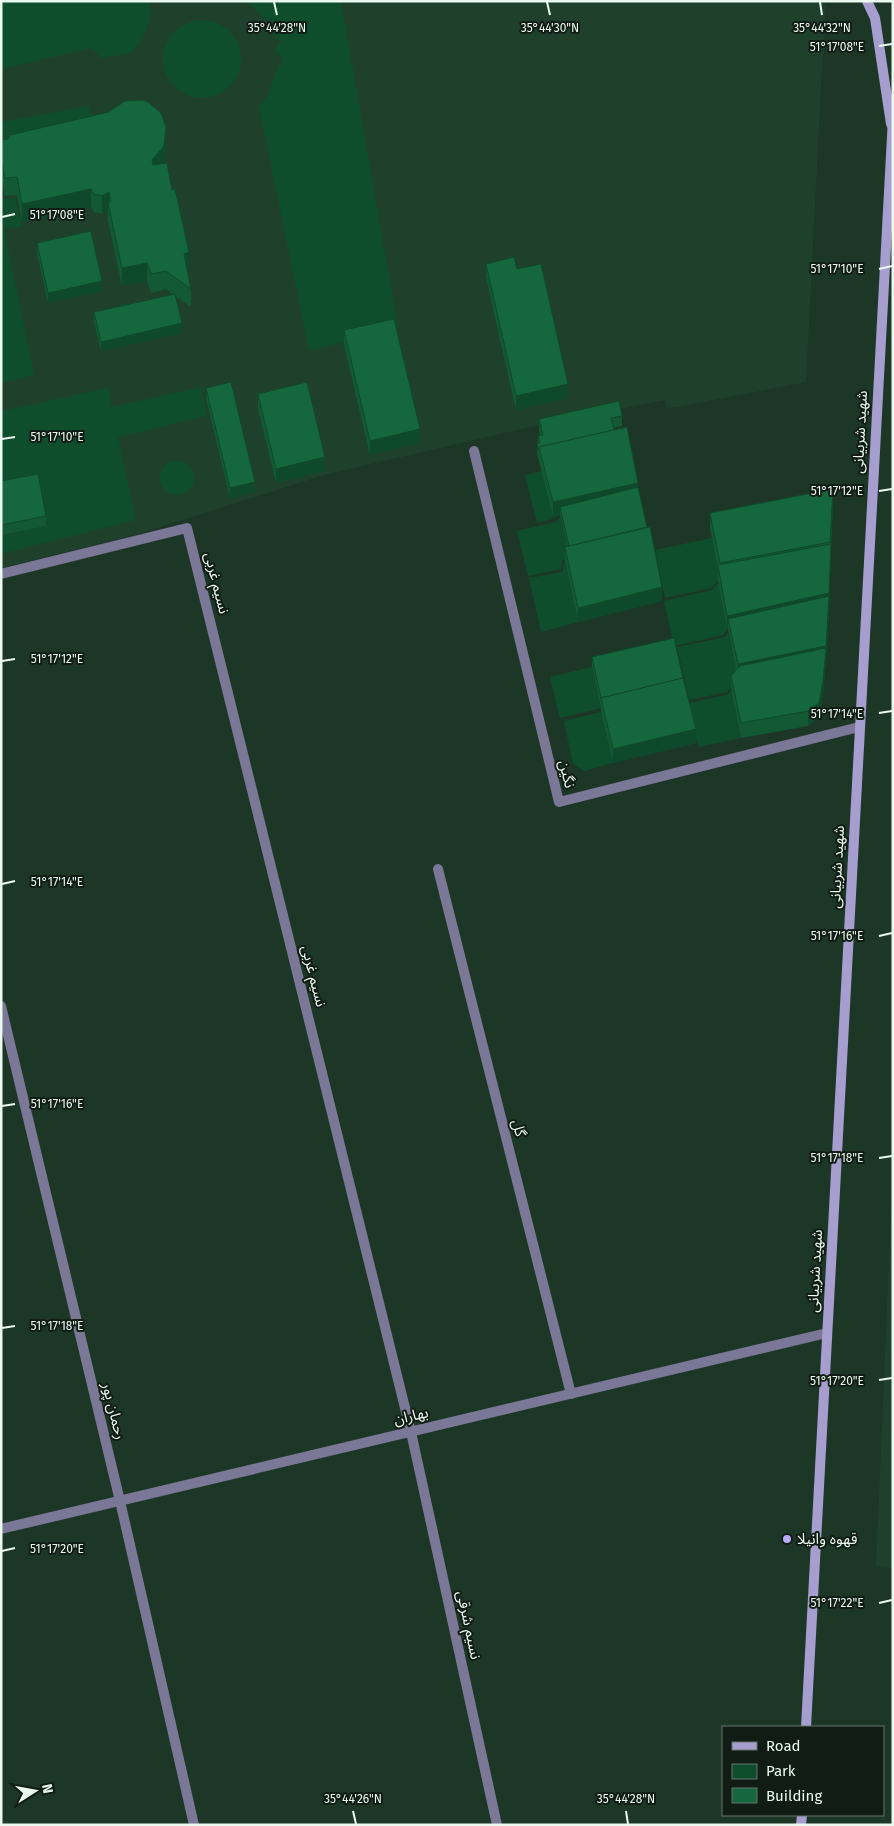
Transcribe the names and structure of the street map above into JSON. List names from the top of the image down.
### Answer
{
  "streets": {
    "main road": ["شهید شربیانی"],
    "street": [
      "نسیم غربی",
      "نگین",
      "گل",
      "رحمان پور",
      "بهاران",
      "نسیم شرقی"
    ]
  },
  "crossings": [
    ["شهید شربیانی", "نگین"],
    ["شهید شربیانی", "بهاران"],
    ["نسیم غربی", "بهاران"],
    ["نسیم غربی", "نسیم شرقی"],
    ["گل", "بهاران"],
    ["رحمان پور", "بهاران"],
    ["بهاران", "نسیم شرقی"]
  ],
  "places": ["قهوه وانیلا"],
  "legend": ["Road", "Park", "Building"],
  "north": "right",
  "coordinates": [
    "35°44'30\"N",
    "35°44'32\"N",
    "35°44'28\"N",
    "51°17'08\"E",
    "51°17'10\"E",
    "51°17'12\"E",
    "51°17'14\"E",
    "51°17'16\"E",
    "51°17'18\"E",
    "51°17'20\"E",
    "51°17'22\"E",
    "35°44'26\"N"
  ]
}
